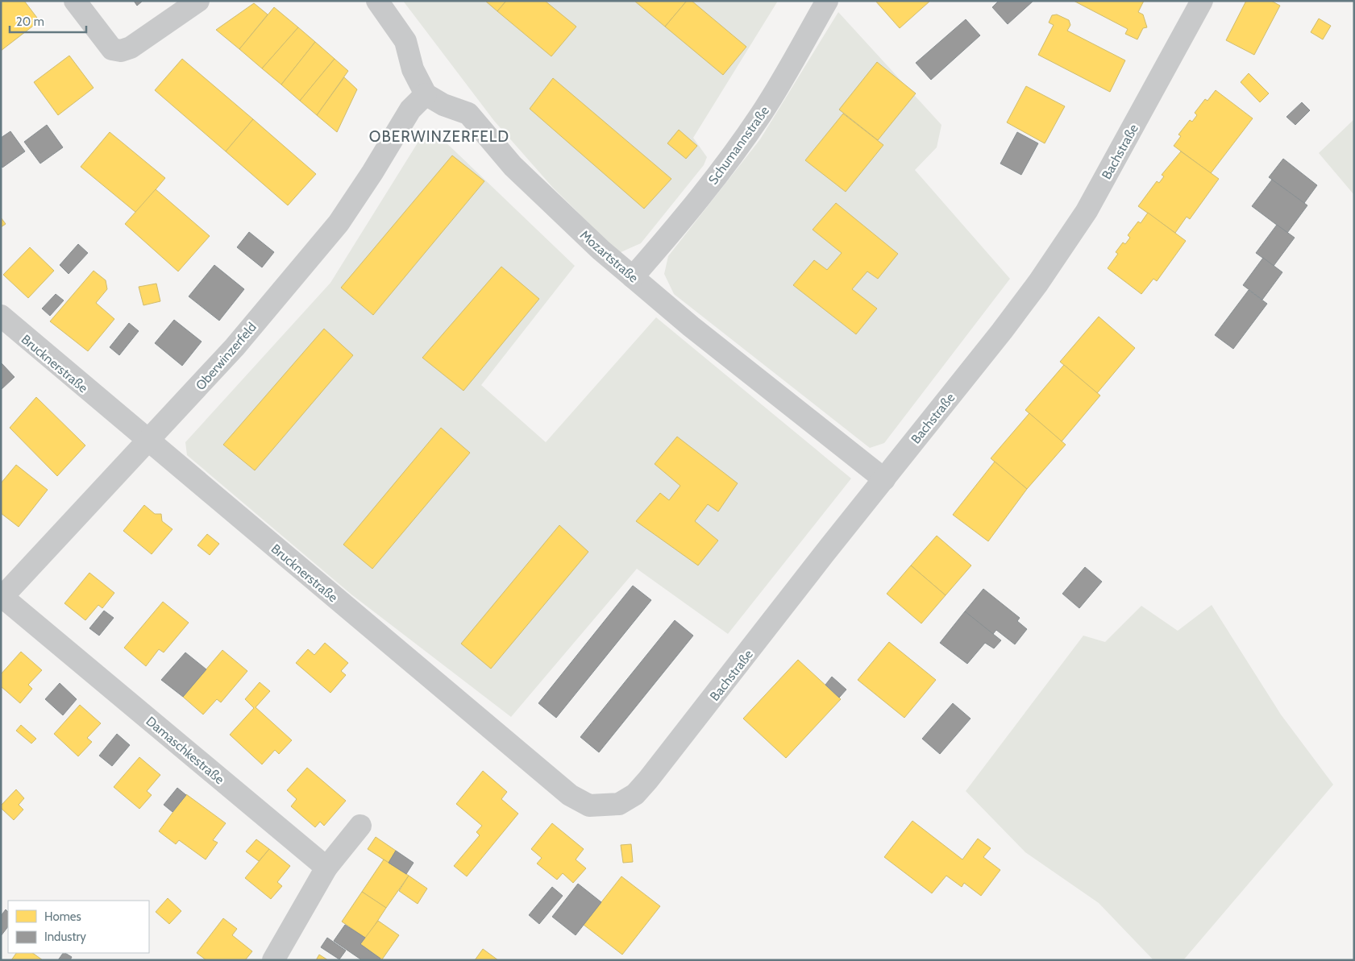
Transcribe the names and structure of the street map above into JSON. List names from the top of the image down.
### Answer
{
  "streets": {
    "street": [
      "Schumannstraße",
      "Bachstraße",
      "Mozartstraße",
      "Oberwinzerfeld",
      "Brucknerstraße",
      "Damaschkestraße"
    ]
  },
  "crossings": [
    ["Schumannstraße", "Mozartstraße"],
    ["Bachstraße", "Mozartstraße"],
    ["Bachstraße", "Brucknerstraße"],
    ["Mozartstraße", "Oberwinzerfeld"],
    ["Oberwinzerfeld", "Brucknerstraße"],
    ["Oberwinzerfeld", "Damaschkestraße"]
  ],
  "districts": ["OBERWINZERFELD"],
  "legend": ["Homes", "Industry"],
  "scale_bar": "20 m"
}
